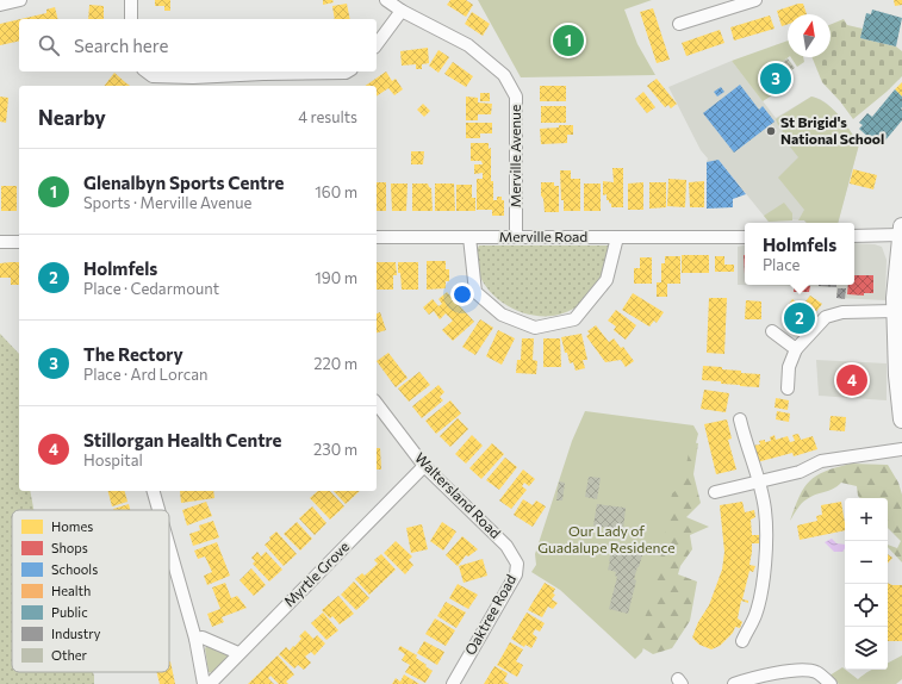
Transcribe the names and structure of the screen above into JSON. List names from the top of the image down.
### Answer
{
  "streets": {
    "street": [
      "Merville Avenue",
      "Merville Road",
      "Waltersland Road",
      "Myrtle Grove",
      "Oaktree Road"
    ]
  },
  "crossings": [
    ["Merville Avenue", "Merville Road"],
    ["Waltersland Road", "Myrtle Grove"],
    ["Waltersland Road", "Oaktree Road"]
  ],
  "parks": ["Our Lady of Guadalupe Residence"],
  "places": ["St Brigid's National School"],
  "legend": [
    "Homes",
    "Shops",
    "Schools",
    "Health",
    "Public",
    "Industry",
    "Other"
  ],
  "north": "top",
  "page": {
    "search": "Search here",
    "pins": [
      "1",
      "3",
      "2",
      "4"
    ],
    "heading": ["Nearby", "4 results"],
    "list": [
      {
        "mark": "1",
        "name": "Glenalbyn Sports Centre",
        "note": "Sports · Merville Avenue",
        "value": "160 m"
      },
      {
        "mark": "2",
        "name": "Holmfels",
        "note": "Place · Cedarmount",
        "value": "190 m"
      },
      {
        "mark": "3",
        "name": "The Rectory",
        "note": "Place · Ard Lorcan",
        "value": "220 m"
      },
      {
        "mark": "4",
        "name": "Stillorgan Health Centre",
        "note": "Hospital",
        "value": "230 m"
      }
    ],
    "popup": ["Holmfels", "Place"],
    "map_buttons": ["+", "−"]
  }
}
